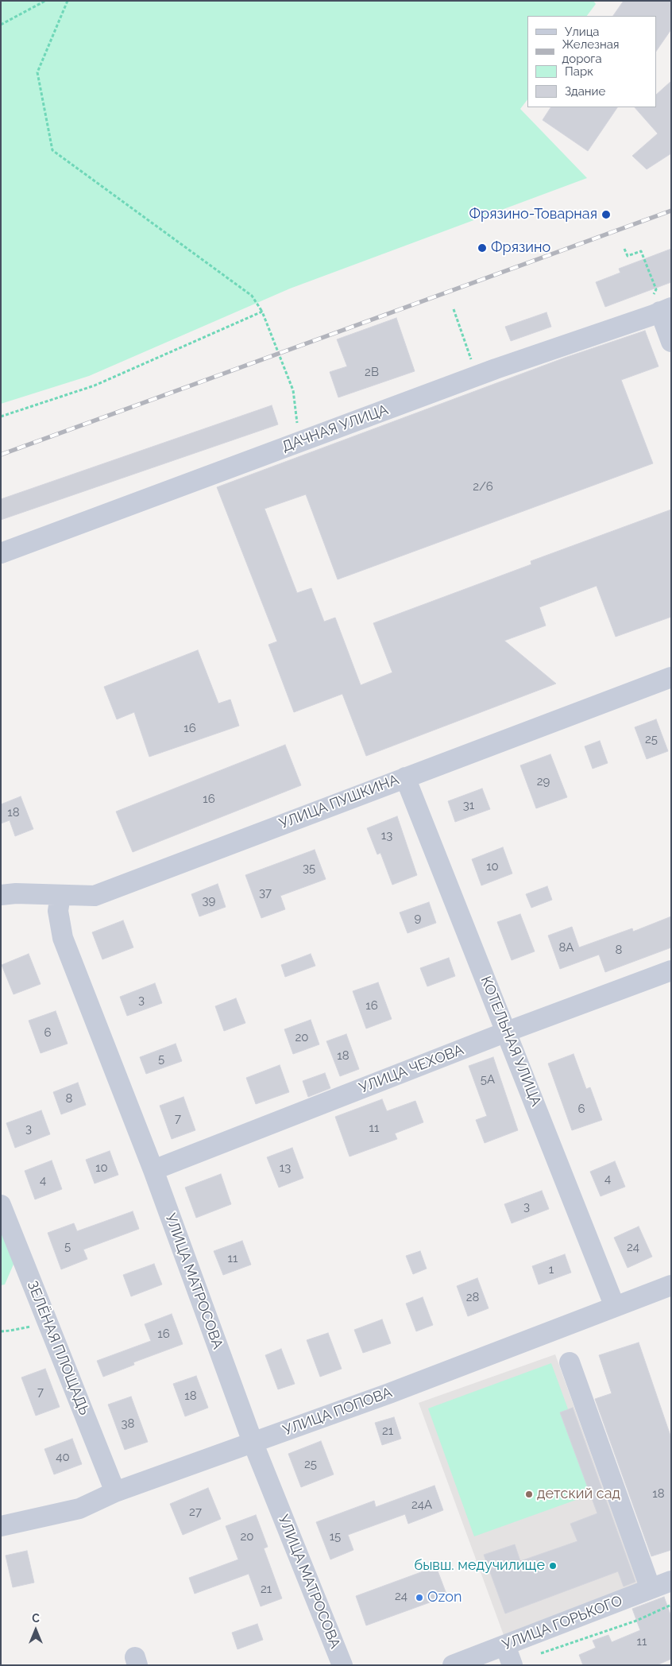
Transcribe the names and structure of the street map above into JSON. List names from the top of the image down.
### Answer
{
  "streets": {
    "street": [
      "ДАЧНАЯ УЛИЦА",
      "УЛИЦА ПУШКИНА",
      "КОТЕЛЬНАЯ УЛИЦА",
      "УЛИЦА ЧЕХОВА",
      "УЛИЦА МАТРОСОВА",
      "ЗЕЛЁНАЯ ПЛОЩАДЬ",
      "УЛИЦА ПОПОВА",
      "УЛИЦА ГОРЬКОГО"
    ]
  },
  "crossings": [
    ["УЛИЦА ПУШКИНА", "КОТЕЛЬНАЯ УЛИЦА"],
    ["УЛИЦА ПУШКИНА", "УЛИЦА МАТРОСОВА"],
    ["КОТЕЛЬНАЯ УЛИЦА", "УЛИЦА ЧЕХОВА"],
    ["КОТЕЛЬНАЯ УЛИЦА", "УЛИЦА ПОПОВА"],
    ["УЛИЦА ЧЕХОВА", "УЛИЦА МАТРОСОВА"],
    ["УЛИЦА МАТРОСОВА", "УЛИЦА ПОПОВА"],
    ["ЗЕЛЁНАЯ ПЛОЩАДЬ", "УЛИЦА ПОПОВА"]
  ],
  "places": [
    "Фрязино-Товарная",
    "Фрязино",
    "детский сад",
    "бывш. медучилище",
    "Ozon"
  ],
  "house_numbers": [
    "2В",
    "2/6",
    "16",
    "25",
    "29",
    "16",
    "31",
    "18",
    "13",
    "10",
    "35",
    "37",
    "39",
    "9",
    "8А",
    "8",
    "3",
    "16",
    "6",
    "20",
    "18",
    "5",
    "5А",
    "8",
    "6",
    "7",
    "11",
    "3",
    "10",
    "13",
    "4",
    "4",
    "3",
    "5",
    "24",
    "11",
    "1",
    "28",
    "16",
    "7",
    "18",
    "38",
    "21",
    "40",
    "25",
    "18",
    "24А",
    "27",
    "20",
    "15",
    "21",
    "24",
    "11"
  ],
  "legend": [
    "Улица",
    "Железная дорога",
    "Парк",
    "Здание"
  ],
  "north": "top"
}
